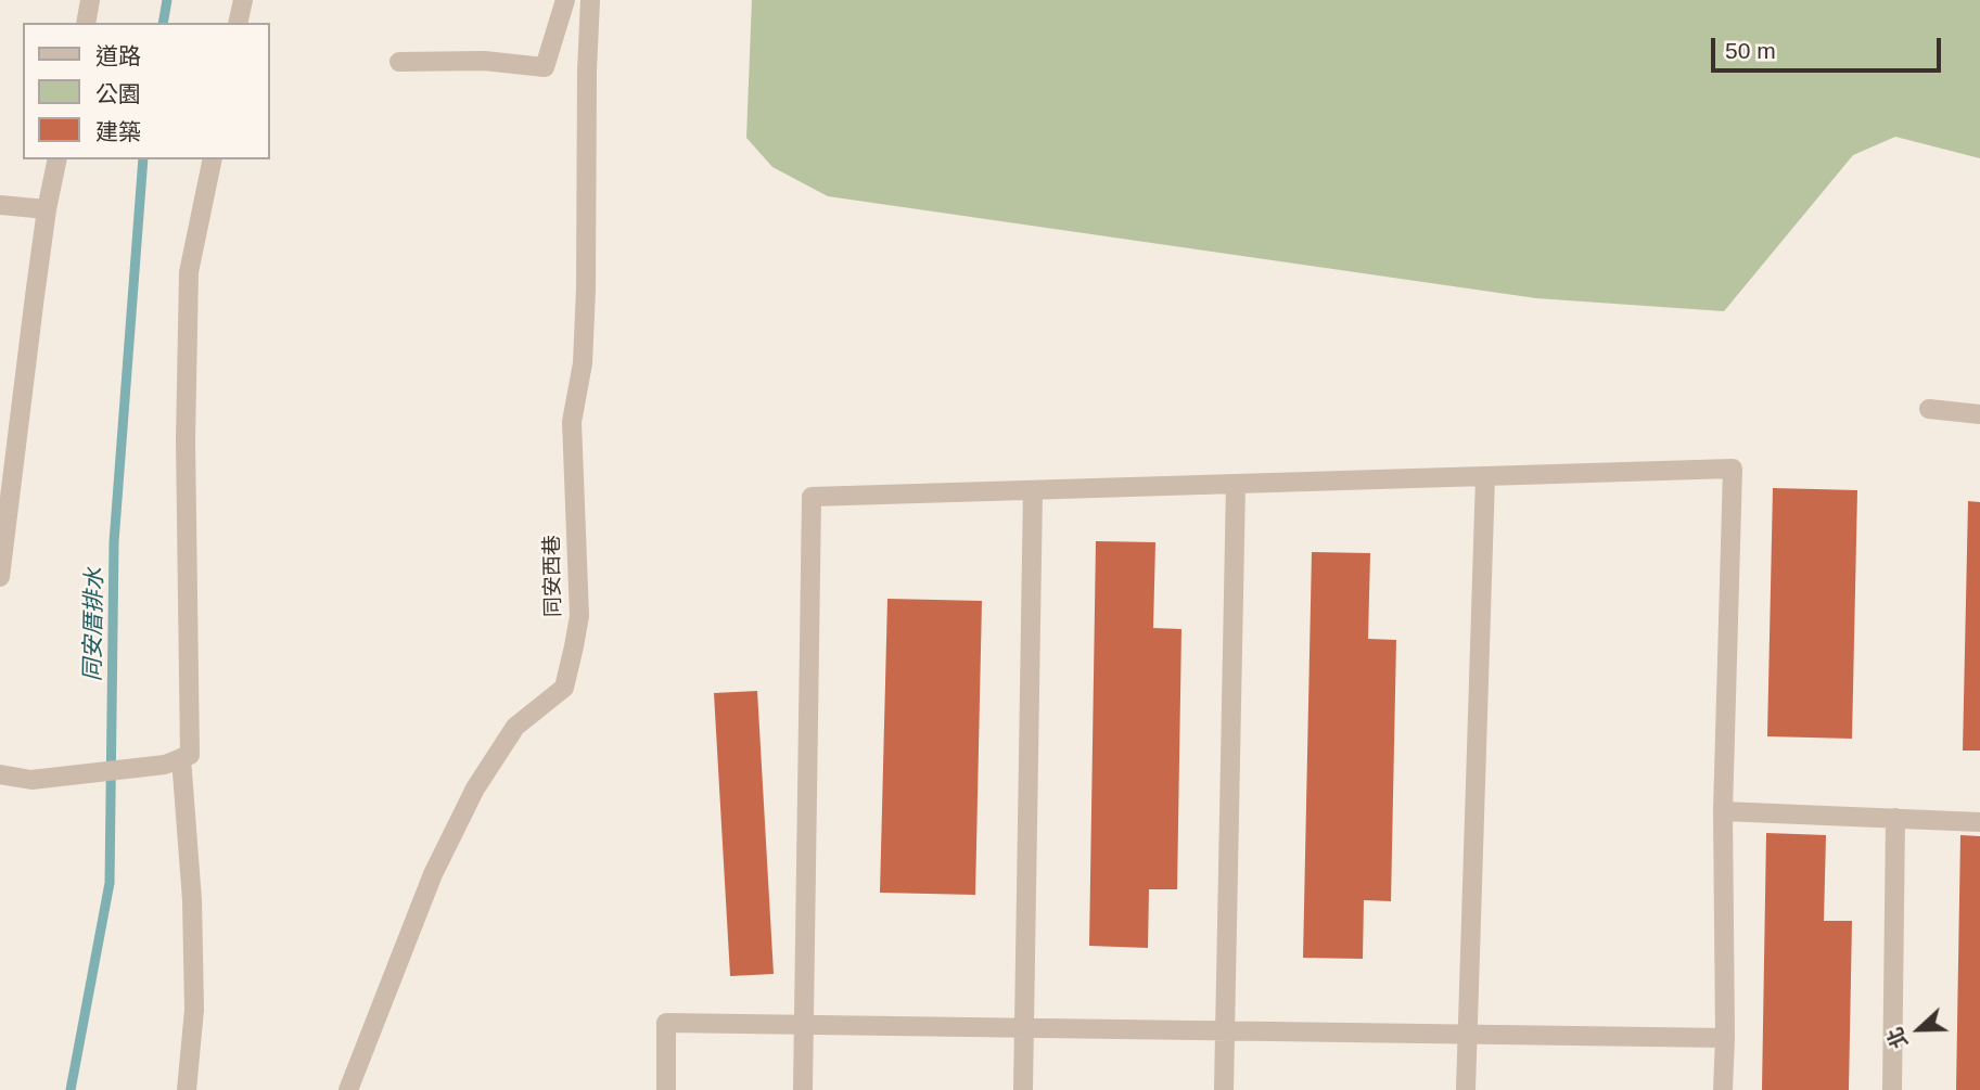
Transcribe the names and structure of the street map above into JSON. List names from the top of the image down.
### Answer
{
  "streets": {
    "street": ["同安西巷"]
  },
  "water": ["同安厝排水"],
  "legend": ["道路", "公園", "建築"],
  "scale_bar": "50 m",
  "north": "left"
}
